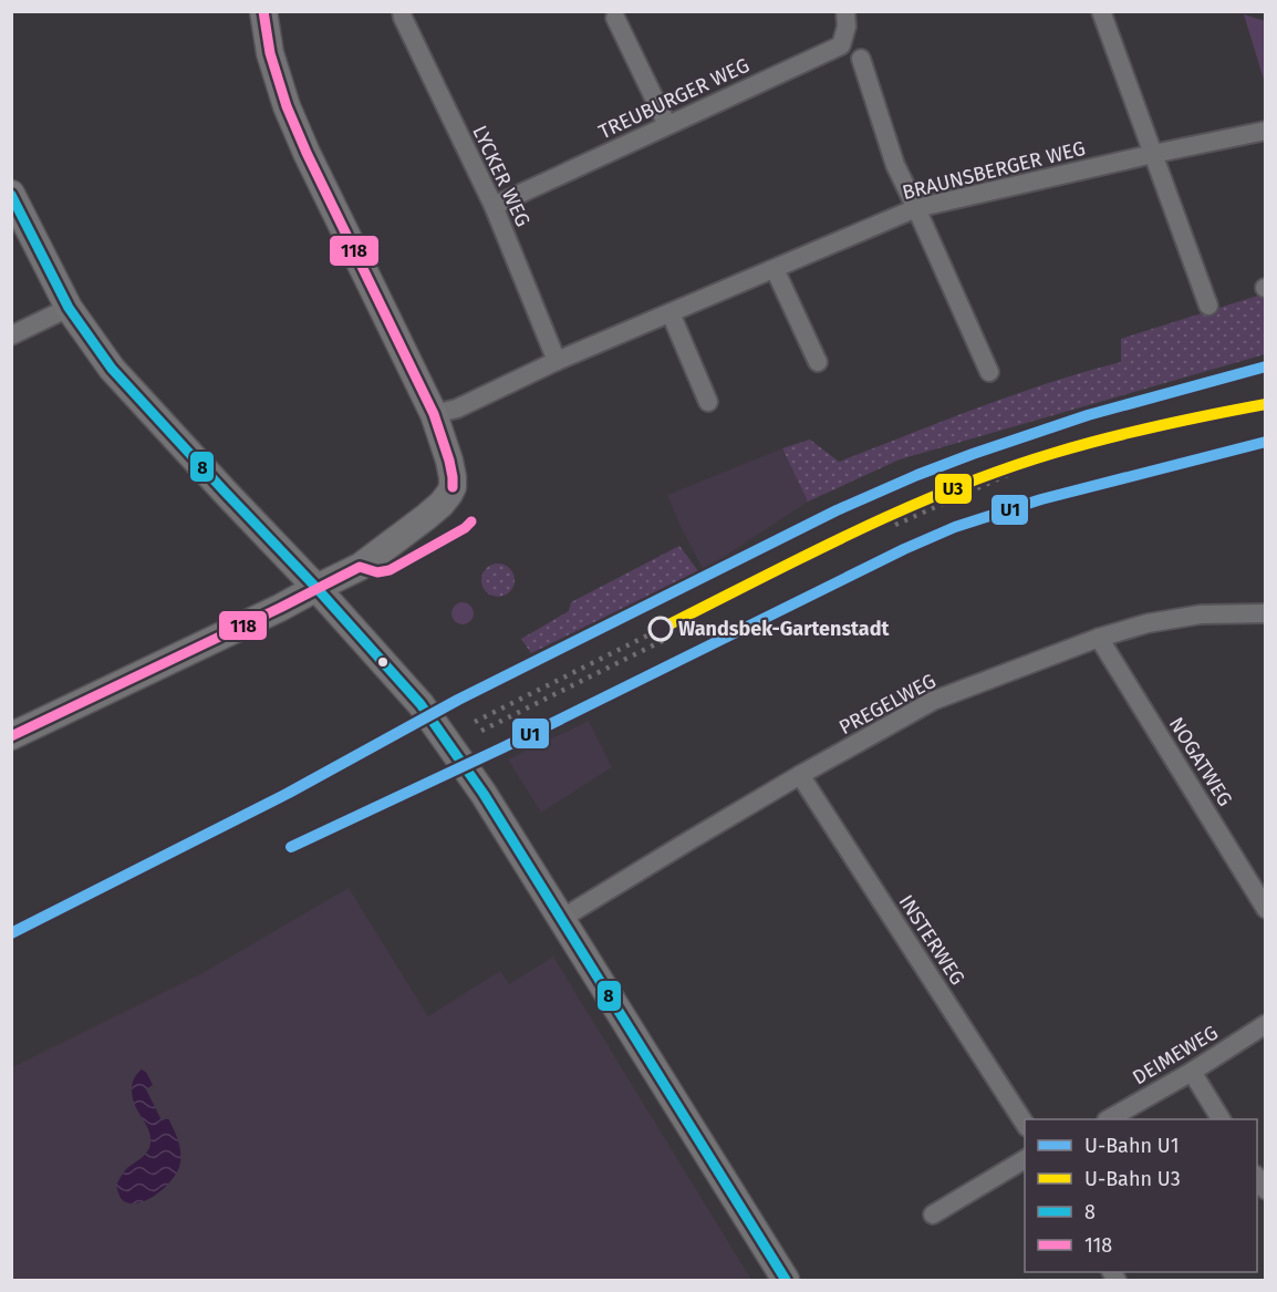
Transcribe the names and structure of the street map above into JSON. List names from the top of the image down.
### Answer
{
  "streets": {
    "street": [
      "TREUBURGER WEG",
      "BRAUNSBERGER WEG",
      "LYCKER WEG",
      "PREGELWEG",
      "NOGATWEG",
      "INSTERWEG",
      "DEIMEWEG"
    ]
  },
  "crossings": [
    ["TREUBURGER WEG", "LYCKER WEG"],
    ["BRAUNSBERGER WEG", "LYCKER WEG"],
    ["PREGELWEG", "NOGATWEG"],
    ["PREGELWEG", "INSTERWEG"]
  ],
  "places": ["Wandsbek-Gartenstadt"],
  "lines": [
    "transit line 118",
    "transit line 8",
    "metro line U1",
    "metro line U3"
  ],
  "legend": [
    "U-Bahn U1",
    "U-Bahn U3",
    "8",
    "118"
  ]
}
